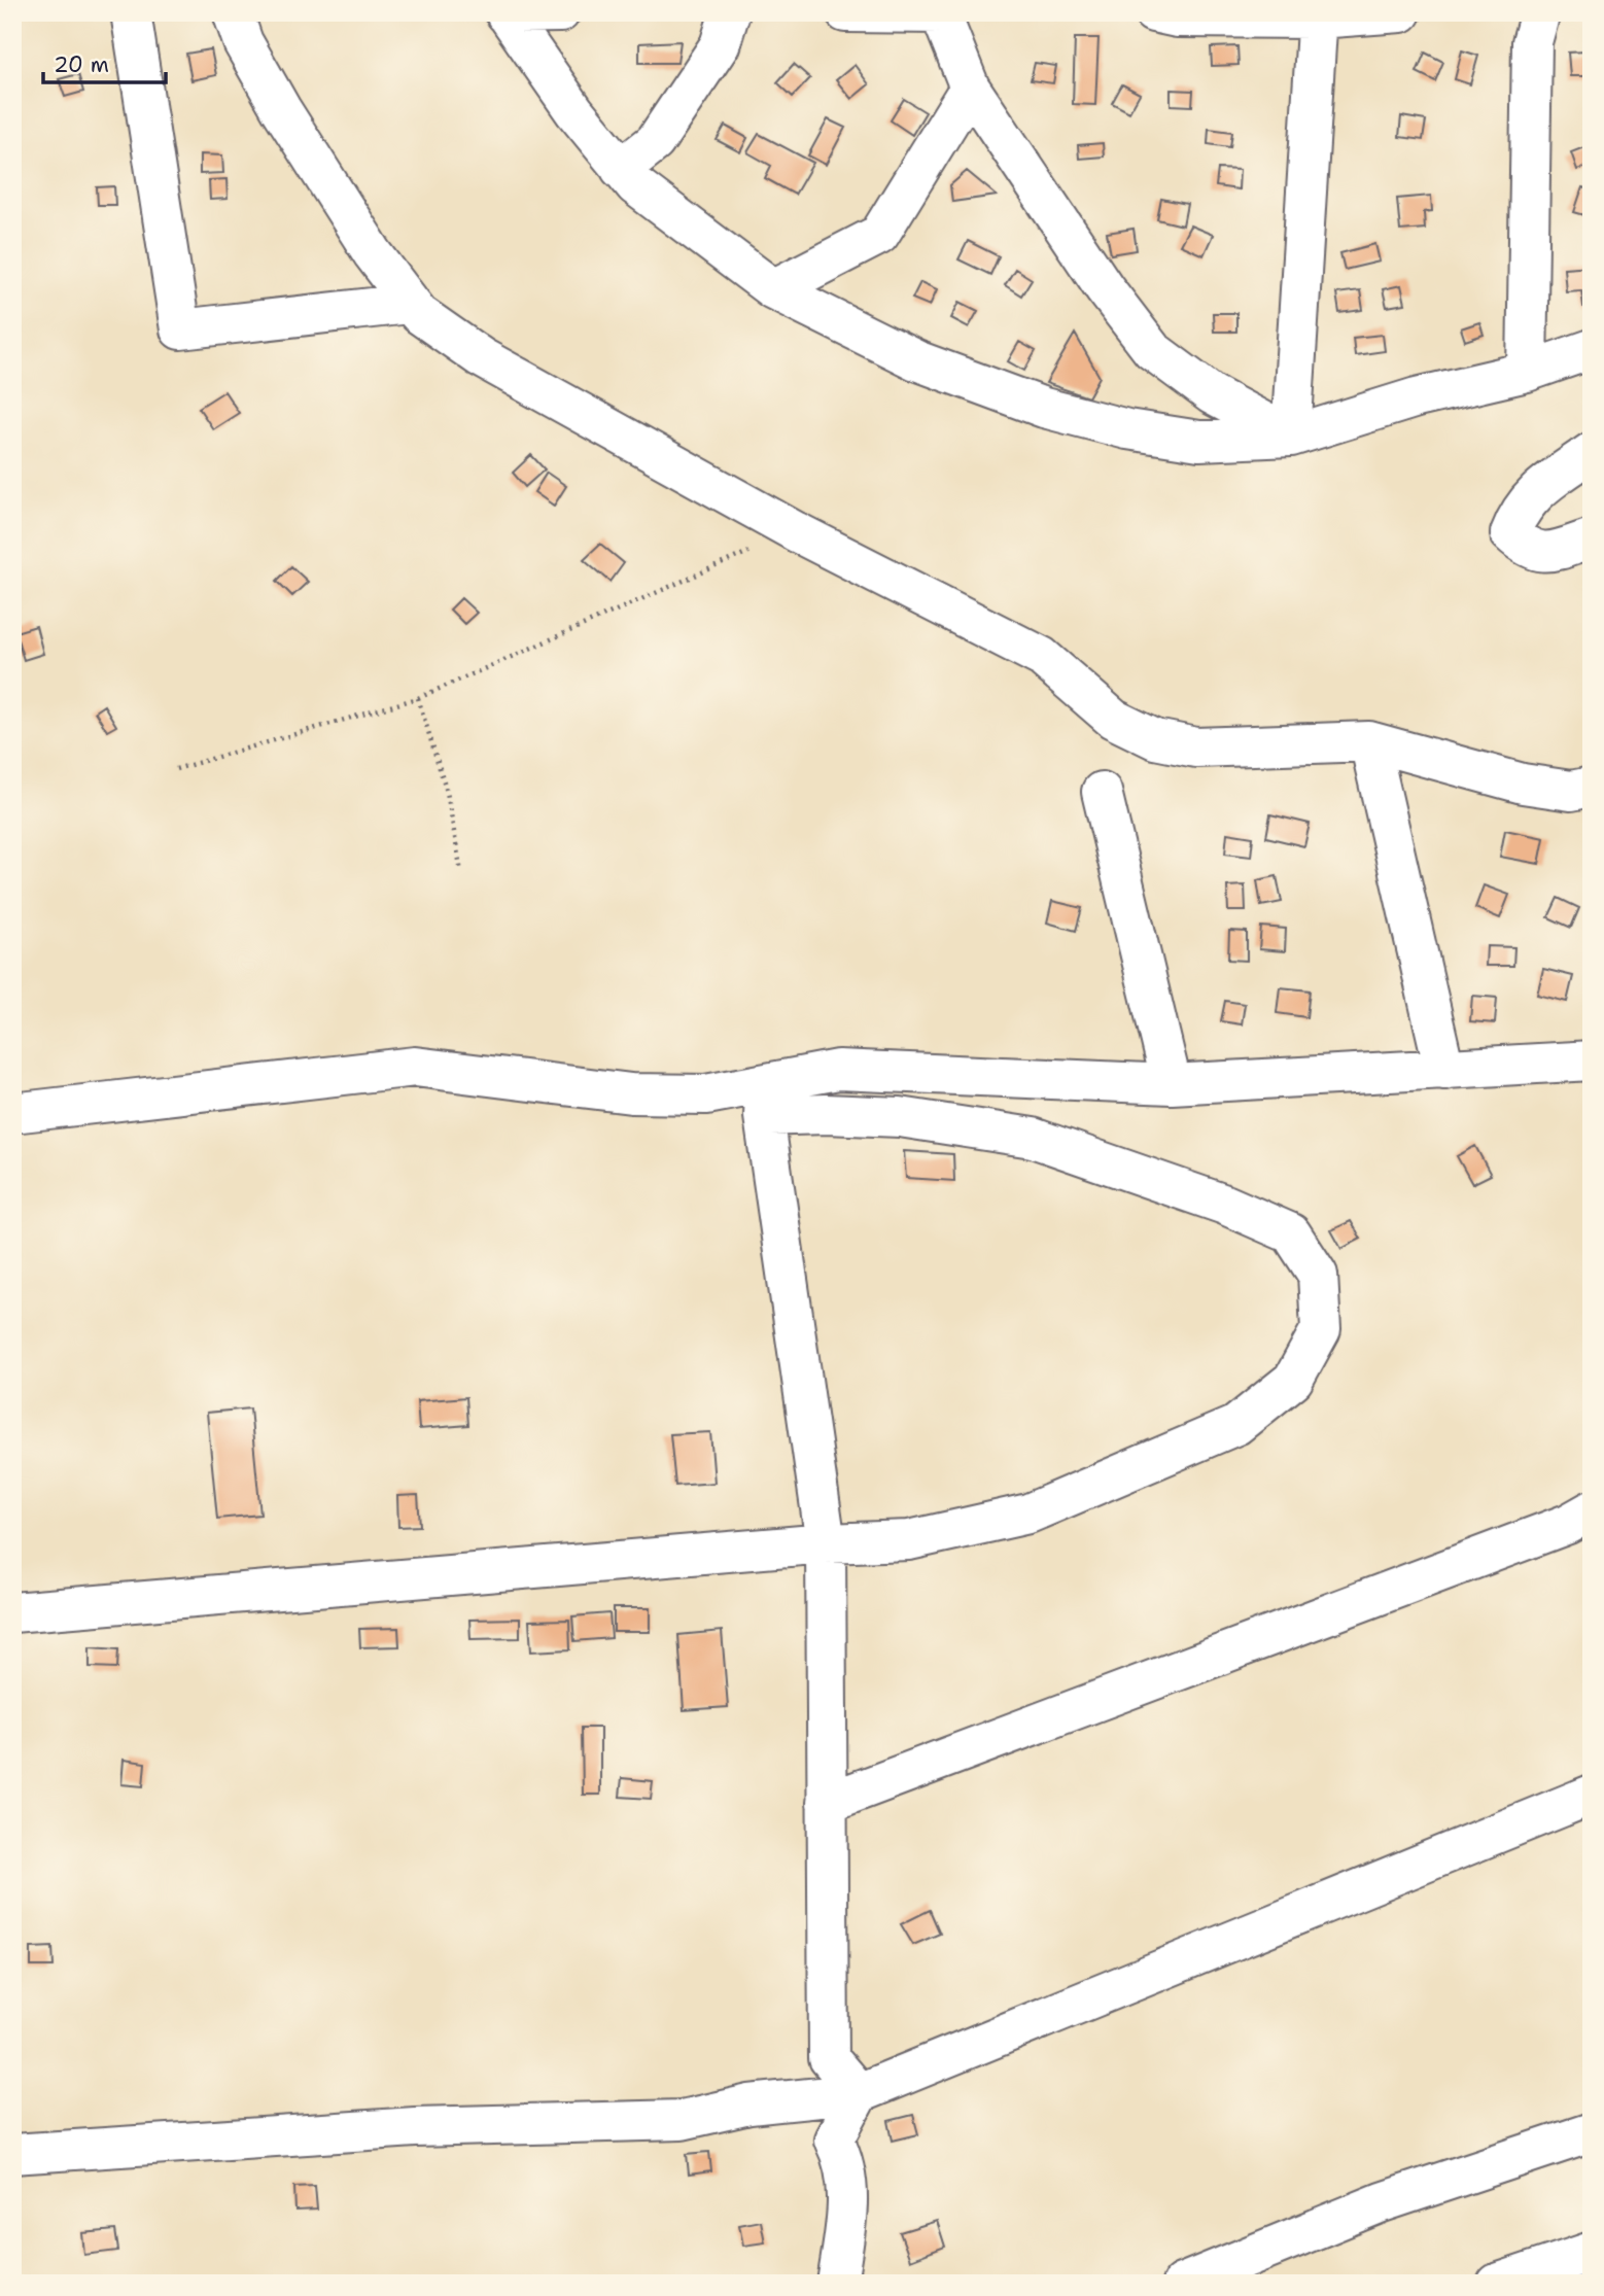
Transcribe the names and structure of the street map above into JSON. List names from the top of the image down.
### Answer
{
  "scale_bar": "20 m"
}
